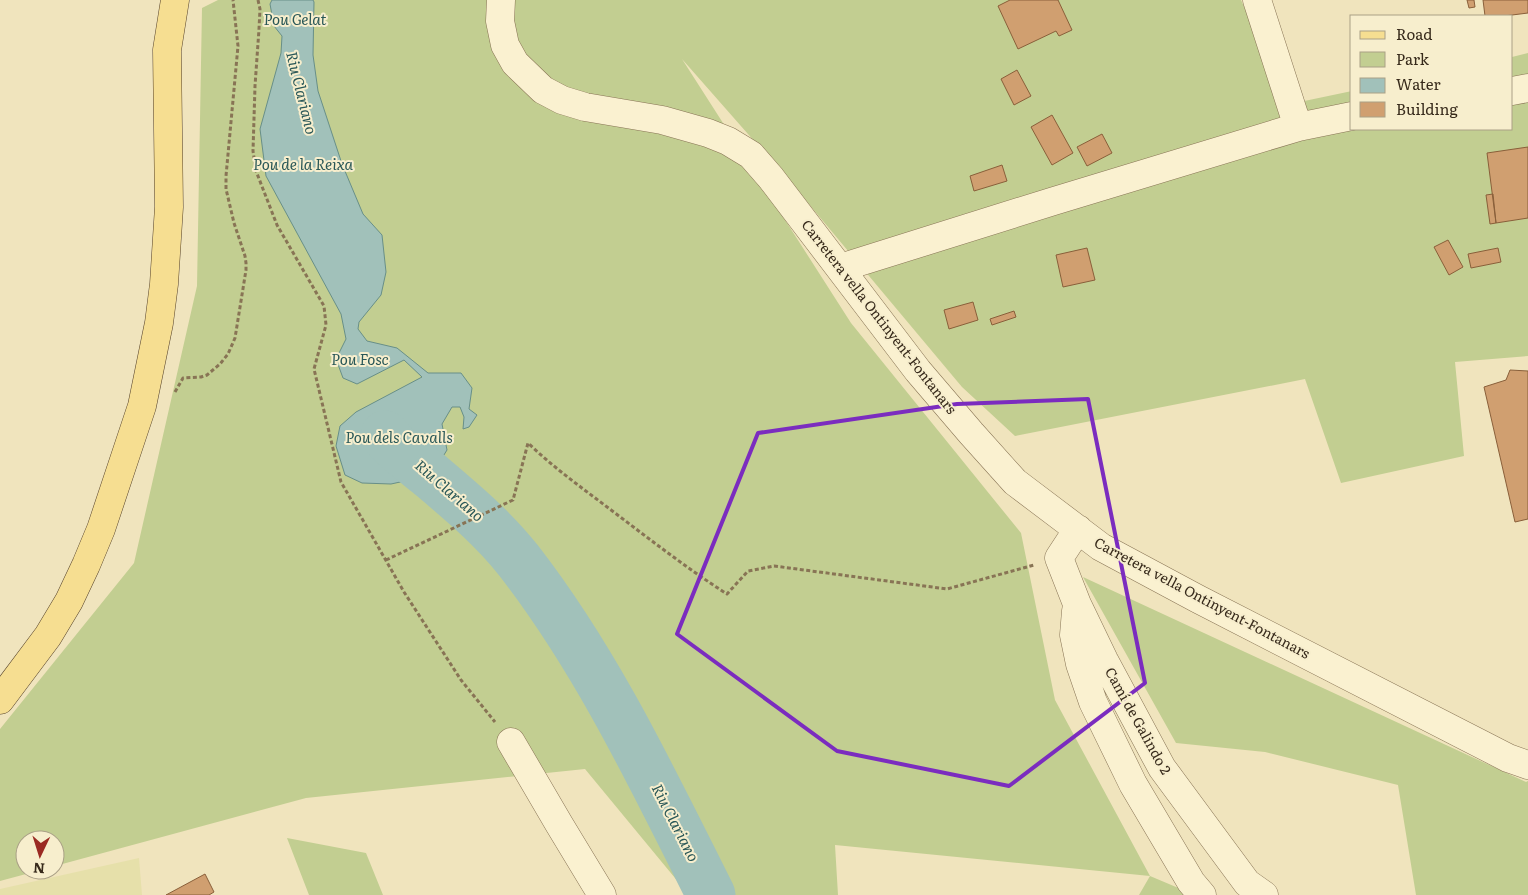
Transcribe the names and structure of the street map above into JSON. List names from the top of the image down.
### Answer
{
  "streets": {
    "street": ["Carretera vella Ontinyent-Fontanars", "Camí de Galindo 2"]
  },
  "water": [
    "Pou Gelat",
    "Riu Clariano",
    "Pou de la Reixa",
    "Pou Fosc",
    "Pou dels Cavalls"
  ],
  "legend": [
    "Road",
    "Park",
    "Water",
    "Building"
  ],
  "north": "bottom"
}
